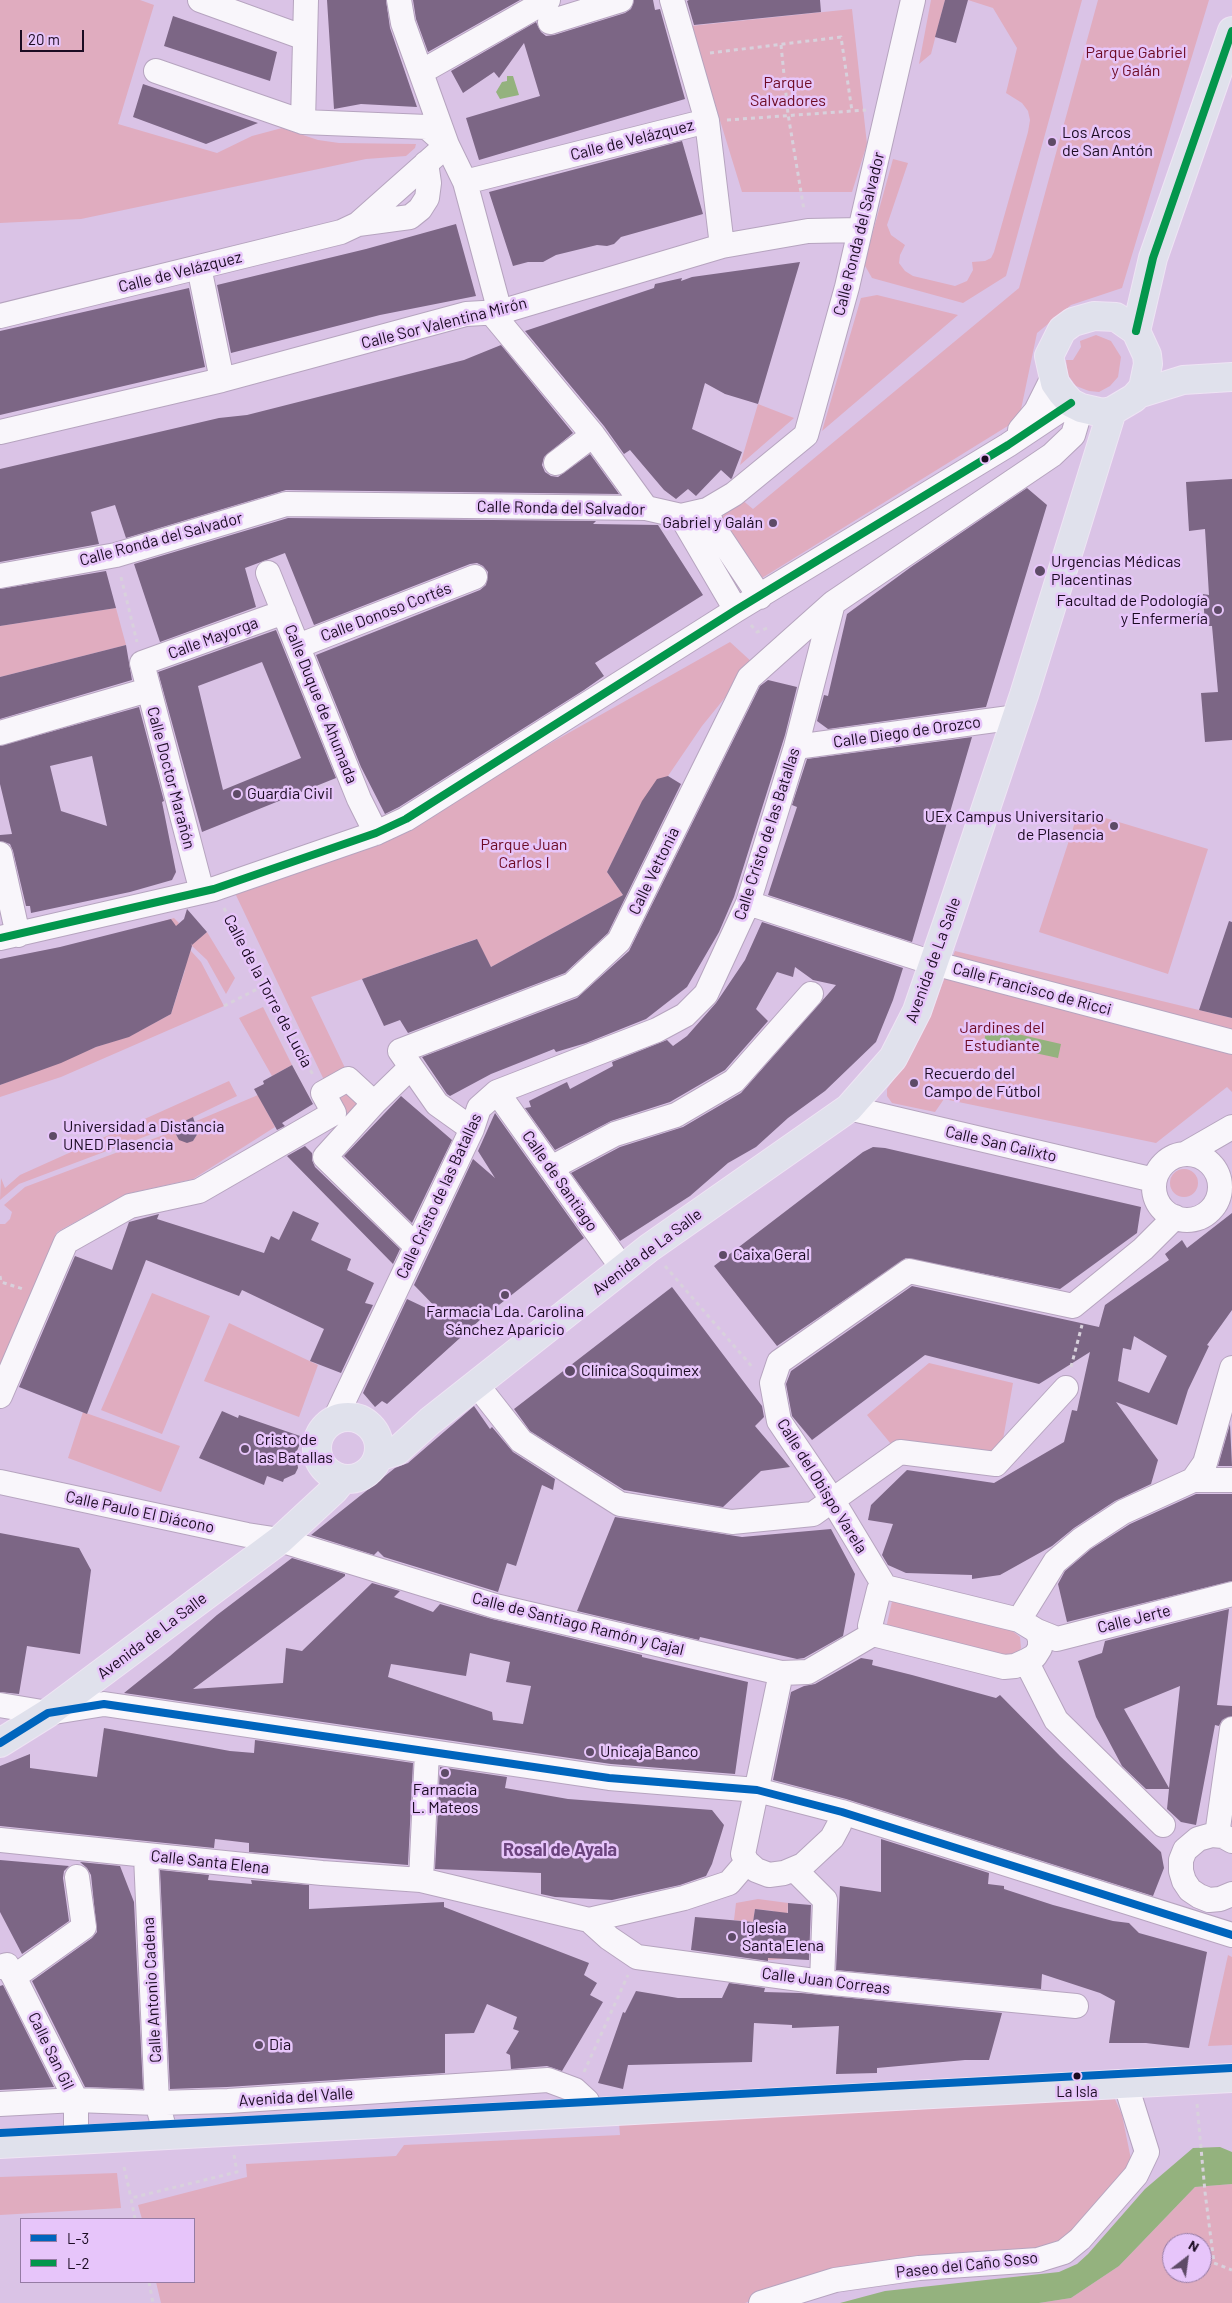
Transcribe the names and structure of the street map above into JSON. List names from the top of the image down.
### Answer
{
  "streets": {
    "main road": ["Avenida de La Salle", "Avenida del Valle"],
    "street": [
      "Calle de Velázquez",
      "Calle Ronda del Salvador",
      "Calle Sor Valentina Mirón",
      "Calle Donoso Cortés",
      "Calle Mayorga",
      "Calle Duque de Ahumada",
      "Calle Diego de Orozco",
      "Calle Doctor Marañón",
      "Calle Cristo de las Batallas",
      "Calle Vettonia",
      "Calle Francisco de Ricci",
      "Calle San Calixto",
      "Calle de Santiago",
      "Calle del Obispo Varela",
      "Calle Paulo El Diácono",
      "Calle Jerte",
      "Calle de Santiago Ramón y Cajal",
      "Calle Santa Elena",
      "Calle Juan Correas",
      "Calle Antonio Cadena",
      "Calle San Gil",
      "Paseo del Caño Soso"
    ],
    "path": ["Calle de la Torre de Lucía"]
  },
  "crossings": [
    ["Calle de Velázquez", "Calle Sor Valentina Mirón"],
    ["Calle Ronda del Salvador", "Calle Sor Valentina Mirón"],
    ["Calle Donoso Cortés", "Calle Duque de Ahumada"],
    ["Calle Mayorga", "Calle Duque de Ahumada"],
    ["Calle Mayorga", "Calle Doctor Marañón"],
    ["Calle Diego de Orozco", "Calle Cristo de las Batallas"],
    ["Calle Diego de Orozco", "Avenida de La Salle"],
    ["Calle Doctor Marañón", "Calle de la Torre de Lucía"],
    ["Calle Cristo de las Batallas", "Calle Vettonia"],
    ["Calle Cristo de las Batallas", "Avenida de La Salle"],
    ["Calle Cristo de las Batallas", "Calle Francisco de Ricci"],
    ["Calle Cristo de las Batallas", "Calle de Santiago"],
    ["Avenida de La Salle", "Calle Francisco de Ricci"],
    ["Avenida de La Salle", "Calle San Calixto"],
    ["Avenida de La Salle", "Calle de Santiago"],
    ["Avenida de La Salle", "Calle Paulo El Diácono"],
    ["Avenida de La Salle", "Calle de Santiago Ramón y Cajal"],
    ["Calle del Obispo Varela", "Calle Jerte"],
    ["Calle Paulo El Diácono", "Calle de Santiago Ramón y Cajal"],
    ["Calle Santa Elena", "Calle Juan Correas"],
    ["Calle Santa Elena", "Calle Antonio Cadena"],
    ["Calle Antonio Cadena", "Avenida del Valle"],
    ["Calle San Gil", "Avenida del Valle"],
    ["Avenida del Valle", "Paseo del Caño Soso"]
  ],
  "districts": ["Rosal de Ayala"],
  "parks": [
    "Parque Gabriel y Galán",
    "Parque Salvadores",
    "Parque Juan Carlos I",
    "Jardines del Estudiante"
  ],
  "places": [
    "Los Arcos de San Antón",
    "Gabriel y Galán",
    "Urgencias Médicas Placentinas",
    "Facultad de Podología y Enfermería",
    "Guardia Civil",
    "UEx Campus Universitario de Plasencia",
    "Recuerdo del Campo de Fútbol",
    "Universidad a Distancia UNED Plasencia",
    "Caixa Geral",
    "Farmacia Lda. Carolina Sánchez Aparicio",
    "Clínica Soquimex",
    "Cristo de las Batallas",
    "Unicaja Banco",
    "Farmacia L. Mateos",
    "Iglesia Santa Elena",
    "Dia",
    "La Isla"
  ],
  "lines": ["transit line L-2", "transit line L-3"],
  "legend": ["L-3", "L-2"],
  "scale_bar": "20 m",
  "north": "top right"
}
